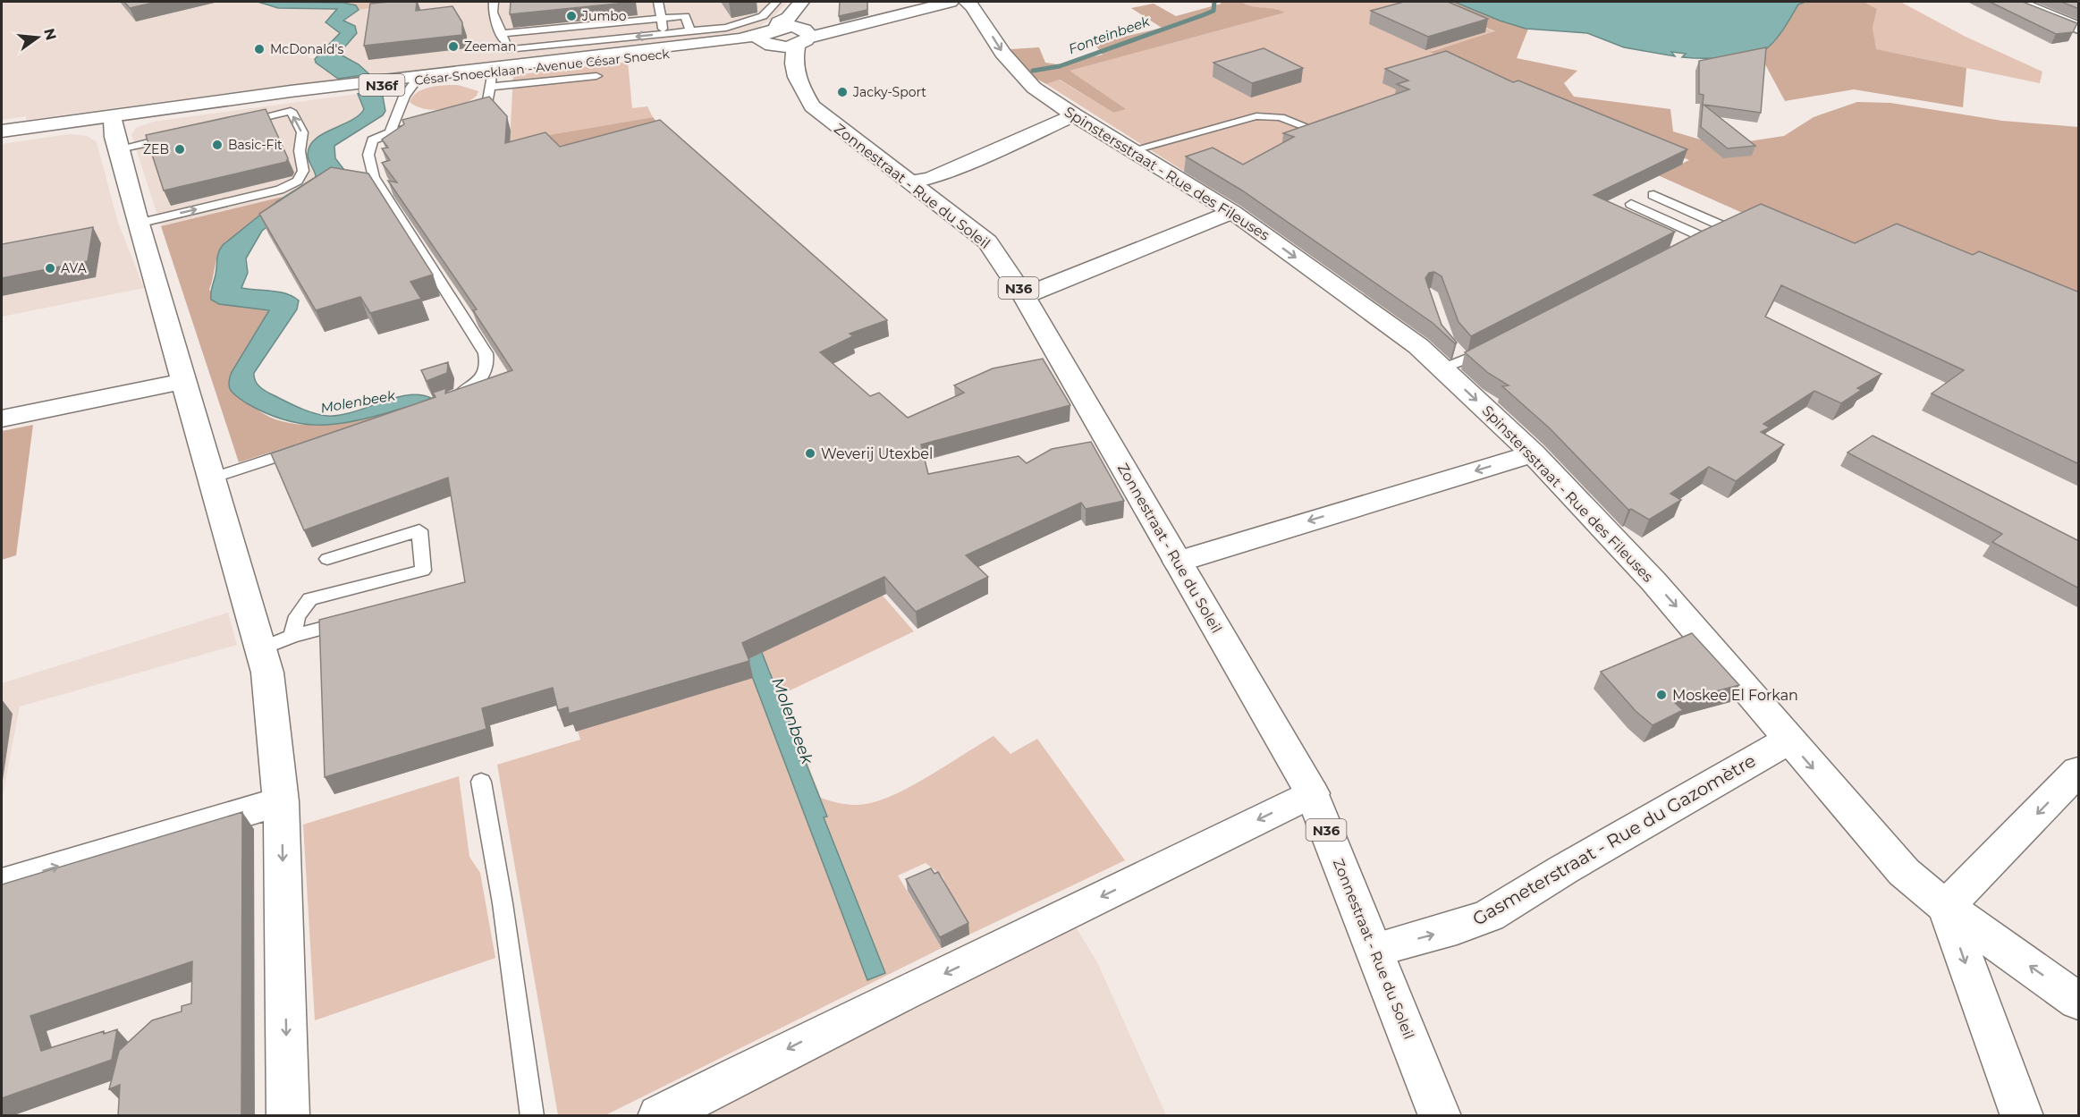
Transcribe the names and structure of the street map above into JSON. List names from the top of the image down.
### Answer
{
  "streets": {
    "street": [
      "César Snoecklaan - Avenue César Snoeck",
      "N36f",
      "Spinstersstraat - Rue des Fileuses",
      "Zonnestraat - Rue du Soleil",
      "N36",
      "Gasmeterstraat - Rue du Gazomètre"
    ]
  },
  "crossings": [
    ["César Snoecklaan - Avenue César Snoeck", "Zonnestraat - Rue du Soleil"],
    ["Spinstersstraat - Rue des Fileuses", "Gasmeterstraat - Rue du Gazomètre"],
    ["Zonnestraat - Rue du Soleil", "Gasmeterstraat - Rue du Gazomètre"]
  ],
  "one_way": ["Gasmeterstraat - Rue du Gazomètre"],
  "water": ["Fonteinbeek", "Molenbeek"],
  "places": [
    "Jumbo",
    "Zeeman",
    "McDonald's",
    "Jacky-Sport",
    "Basic-Fit",
    "ZEB",
    "AVA",
    "Weverij Utexbel",
    "Moskee El Forkan"
  ],
  "north": "right"
}
